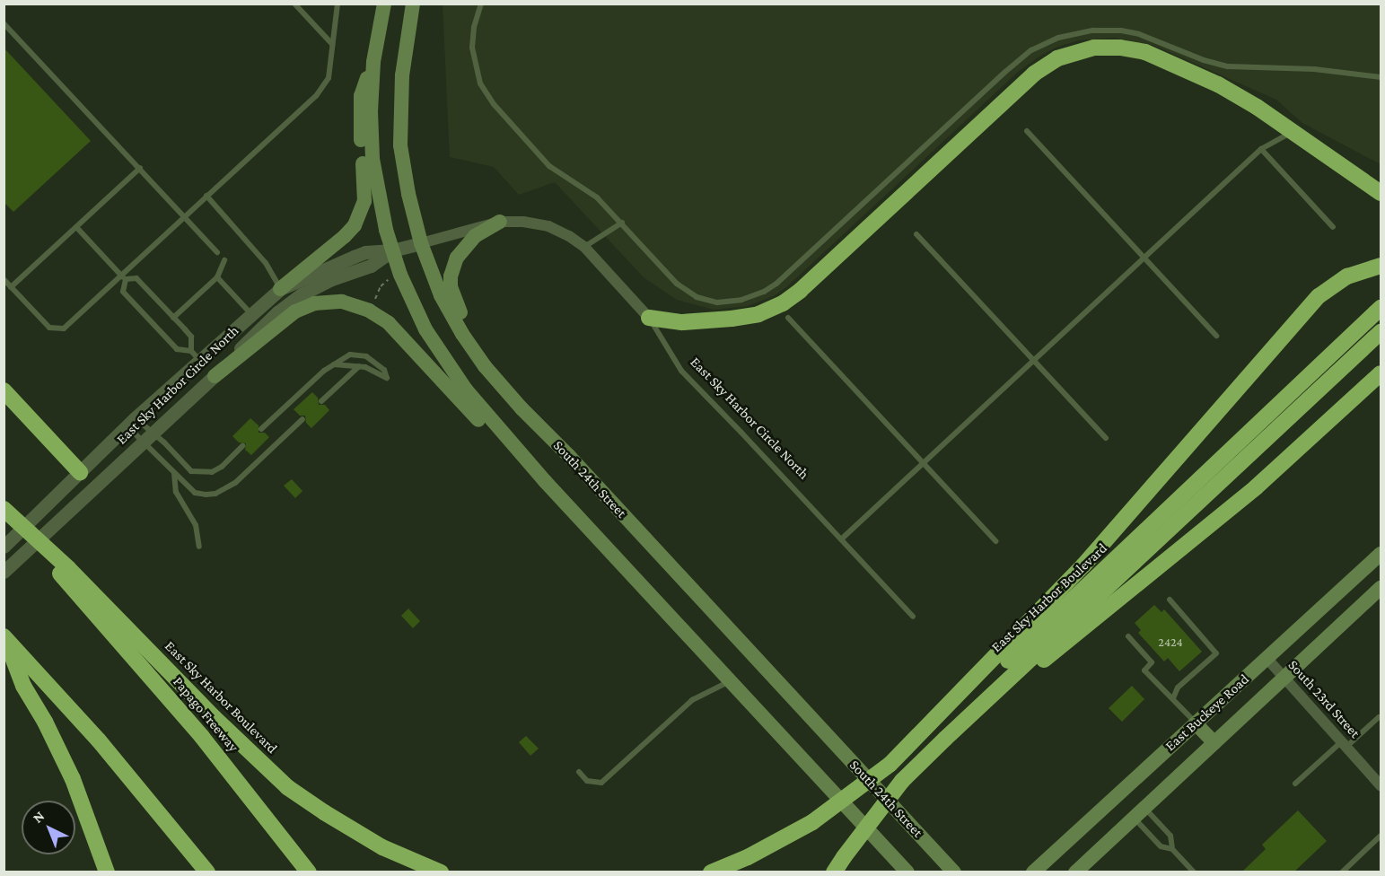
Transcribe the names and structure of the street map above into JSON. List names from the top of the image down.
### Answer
{
  "streets": {
    "highway": ["East Sky Harbor Boulevard", "Papago Freeway"],
    "main road": ["South 24th Street", "East Buckeye Road"],
    "street": ["East Sky Harbor Circle North", "South 23rd Street"]
  },
  "crossings": [
    ["East Sky Harbor Circle North", "South 24th Street"],
    ["East Sky Harbor Boulevard", "Papago Freeway"],
    ["South 23rd Street", "East Buckeye Road"]
  ],
  "house_numbers": ["2424"],
  "north": "top left"
}
